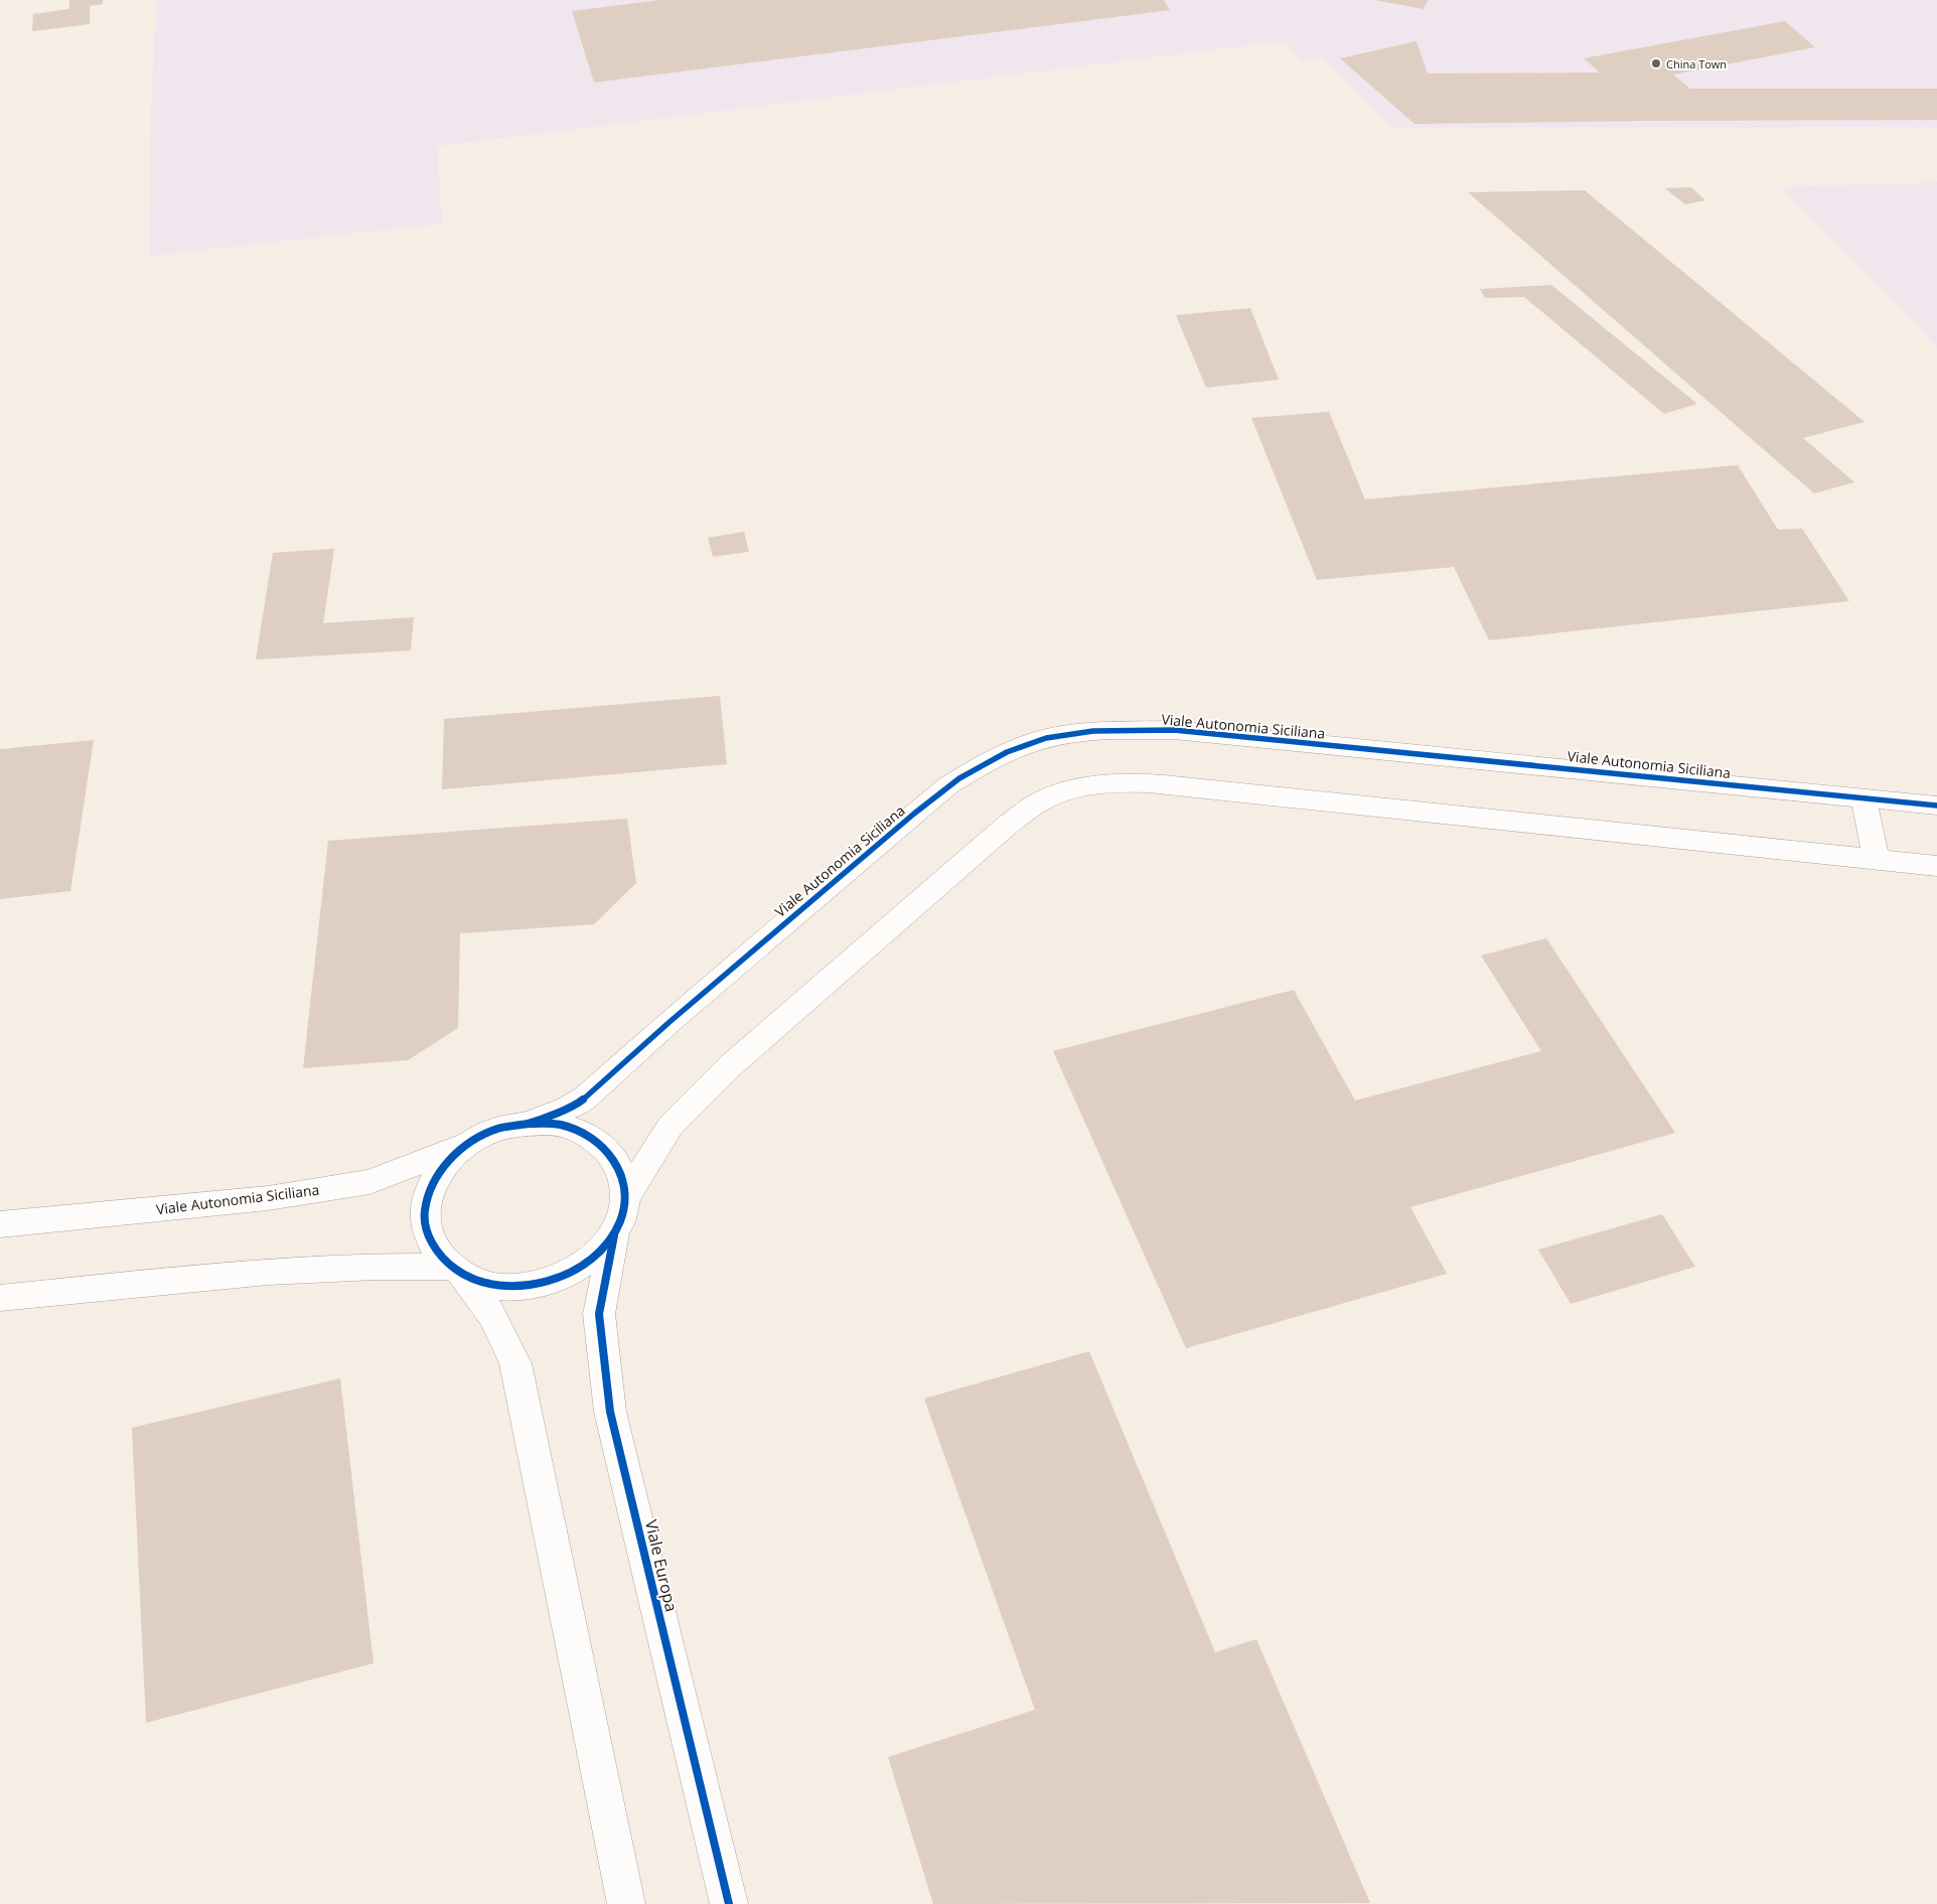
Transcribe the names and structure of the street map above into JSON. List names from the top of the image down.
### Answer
{
  "streets": {
    "street": ["Viale Autonomia Siciliana", "Viale Europa"]
  },
  "crossings": [
    ["Viale Autonomia Siciliana", "Viale Europa"]
  ],
  "places": ["China Town"]
}
